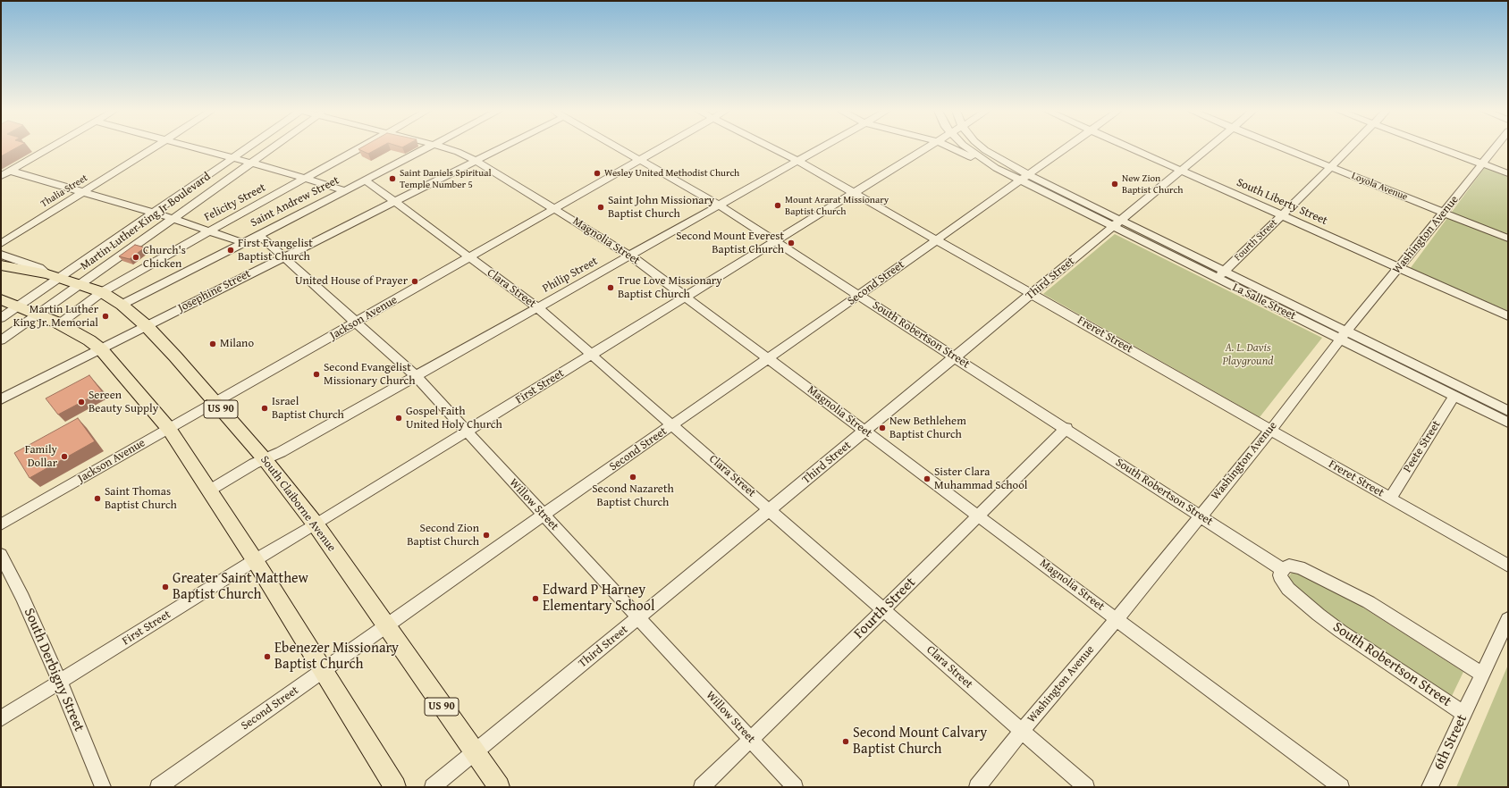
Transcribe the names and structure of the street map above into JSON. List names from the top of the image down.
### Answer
{
  "streets": {
    "main road": ["US 90", "South Claiborne Avenue"],
    "street": [
      "Loyola Avenue",
      "Thalia Street",
      "Saint Andrew Street",
      "South Liberty Street",
      "Felicity Street",
      "Martin Luther King Jr Boulevard",
      "Washington Avenue",
      "Fourth Street",
      "Magnolia Street",
      "Philip Street",
      "Third Street",
      "Second Street",
      "Clara Street",
      "Josephine Street",
      "La Salle Street",
      "Jackson Avenue",
      "South Robertson Street",
      "Freret Street",
      "First Street",
      "Peete Street",
      "Willow Street",
      "South Derbigny Street",
      "6th Street"
    ]
  },
  "crossings": [
    ["Loyola Avenue", "Washington Avenue"],
    ["Loyola Avenue", "Fourth Street"],
    ["Saint Andrew Street", "Clara Street"],
    ["Saint Andrew Street", "South Claiborne Avenue"],
    ["Saint Andrew Street", "Willow Street"],
    ["South Liberty Street", "Washington Avenue"],
    ["South Liberty Street", "Fourth Street"],
    ["South Liberty Street", "Third Street"],
    ["Felicity Street", "South Claiborne Avenue"],
    ["Martin Luther King Jr Boulevard", "South Claiborne Avenue"],
    ["Washington Avenue", "Magnolia Street"],
    ["Washington Avenue", "Clara Street"],
    ["Washington Avenue", "La Salle Street"],
    ["Washington Avenue", "South Robertson Street"],
    ["Washington Avenue", "Freret Street"],
    ["Fourth Street", "Magnolia Street"],
    ["Fourth Street", "Clara Street"],
    ["Fourth Street", "La Salle Street"],
    ["Fourth Street", "South Robertson Street"],
    ["Fourth Street", "Willow Street"],
    ["Magnolia Street", "Philip Street"],
    ["Magnolia Street", "Third Street"],
    ["Magnolia Street", "Second Street"],
    ["Magnolia Street", "Josephine Street"],
    ["Magnolia Street", "Jackson Avenue"],
    ["Magnolia Street", "First Street"],
    ["Philip Street", "Clara Street"],
    ["Philip Street", "South Robertson Street"],
    ["Philip Street", "Freret Street"],
    ["Philip Street", "South Claiborne Avenue"],
    ["Philip Street", "Willow Street"],
    ["Third Street", "Clara Street"],
    ["Third Street", "La Salle Street"],
    ["Third Street", "South Robertson Street"],
    ["Third Street", "Freret Street"],
    ["Third Street", "South Claiborne Avenue"],
    ["Third Street", "Willow Street"],
    ["Second Street", "Clara Street"],
    ["Second Street", "La Salle Street"],
    ["Second Street", "South Robertson Street"],
    ["Second Street", "Freret Street"],
    ["Second Street", "South Claiborne Avenue"],
    ["Second Street", "Willow Street"],
    ["Clara Street", "Josephine Street"],
    ["Clara Street", "Jackson Avenue"],
    ["Clara Street", "First Street"],
    ["Josephine Street", "South Claiborne Avenue"],
    ["Josephine Street", "Willow Street"],
    ["La Salle Street", "Peete Street"],
    ["Jackson Avenue", "South Robertson Street"],
    ["Jackson Avenue", "South Claiborne Avenue"],
    ["Jackson Avenue", "Willow Street"],
    ["South Robertson Street", "First Street"],
    ["South Robertson Street", "6th Street"],
    ["Freret Street", "First Street"],
    ["Freret Street", "Peete Street"],
    ["First Street", "South Claiborne Avenue"],
    ["First Street", "Willow Street"],
    ["First Street", "South Derbigny Street"]
  ],
  "parks": ["A. L. Davis Playground"],
  "places": [
    "Wesley United Methodist Church",
    "Saint Daniels Spiritual Temple Number 5",
    "New Zion Baptist Church",
    "Mount Ararat Missionary Baptist Church",
    "Saint John Missionary Baptist Church",
    "Second Mount Everest Baptist Church",
    "First Evangelist Baptist Church",
    "Church's Chicken",
    "United House of Prayer",
    "True Love Missionary Baptist Church",
    "Martin Luther King Jr. Memorial",
    "Milano",
    "Second Evangelist Missionary Church",
    "Sereen Beauty Supply",
    "Israel Baptist Church",
    "Gospel Faith United Holy Church",
    "New Bethlehem Baptist Church",
    "Family Dollar",
    "Second Nazareth Baptist Church",
    "Sister Clara Muhammad School",
    "Saint Thomas Baptist Church",
    "Second Zion Baptist Church",
    "Greater Saint Matthew Baptist Church",
    "Edward P Harney Elementary School",
    "Ebenezer Missionary Baptist Church",
    "Second Mount Calvary Baptist Church"
  ]
}
